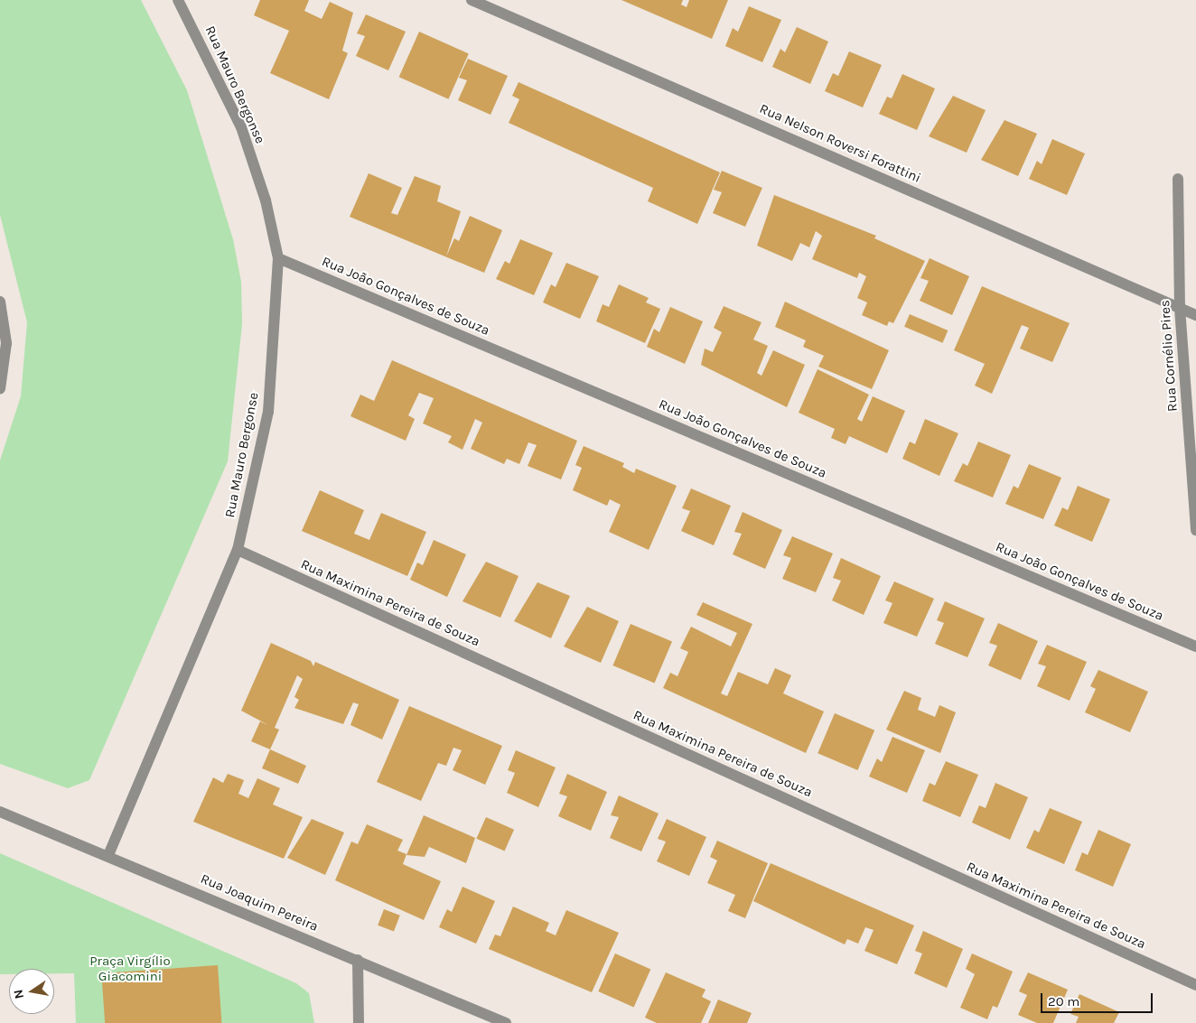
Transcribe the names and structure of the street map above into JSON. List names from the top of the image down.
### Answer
{
  "streets": {
    "street": [
      "Rua Mauro Bergonse",
      "Rua Nelson Roversi Forattini",
      "Rua João Gonçalves de Souza",
      "Rua Cornélio Pires",
      "Rua Maximina Pereira de Souza",
      "Rua Joaquim Pereira"
    ]
  },
  "crossings": [
    ["Rua Mauro Bergonse", "Rua João Gonçalves de Souza"],
    ["Rua Mauro Bergonse", "Rua Maximina Pereira de Souza"],
    ["Rua Mauro Bergonse", "Rua Joaquim Pereira"],
    ["Rua Nelson Roversi Forattini", "Rua Cornélio Pires"]
  ],
  "parks": ["Praça Virgílio Giacomini"],
  "scale_bar": "20 m",
  "north": "left"
}
